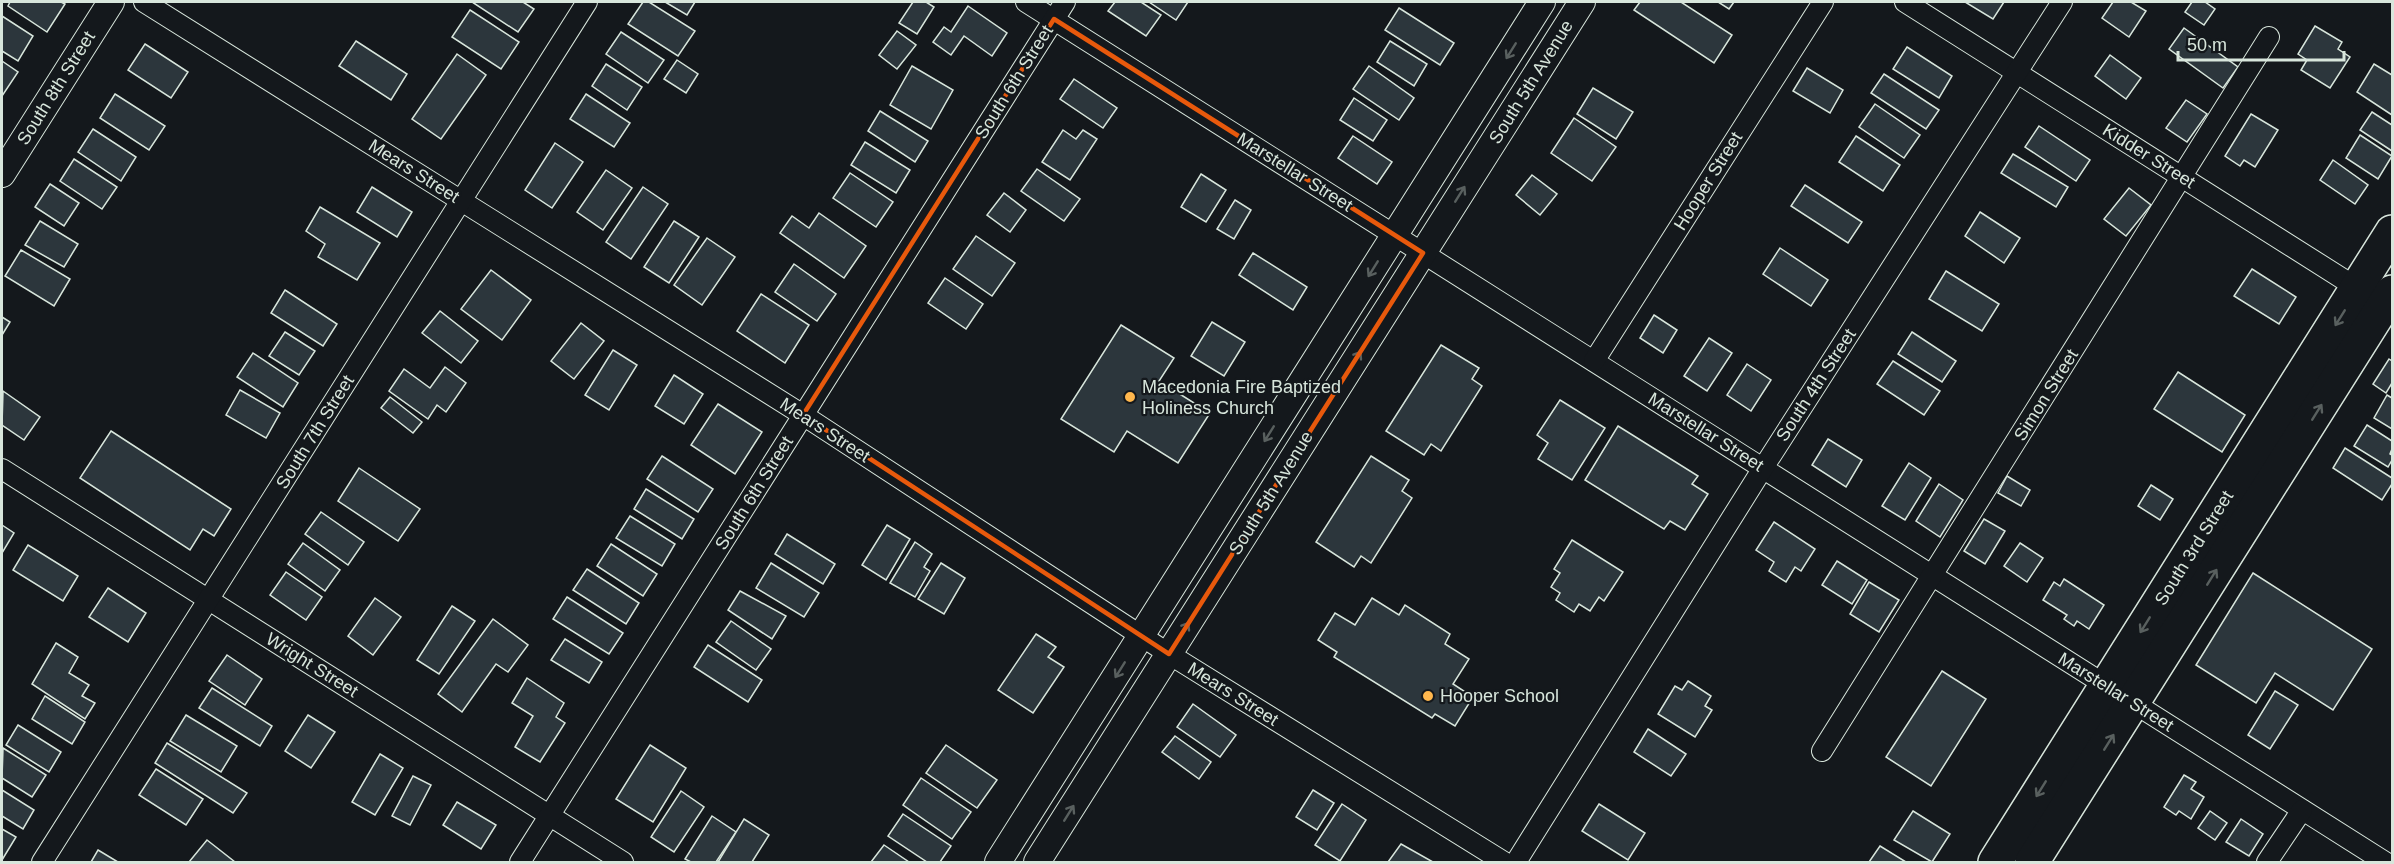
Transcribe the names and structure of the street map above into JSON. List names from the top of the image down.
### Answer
{
  "streets": {
    "highway": ["South 3rd Street"],
    "street": [
      "South 6th Street",
      "South 5th Avenue",
      "South 8th Street",
      "Kidder Street",
      "Mears Street",
      "Marstellar Street",
      "Hooper Street",
      "South 4th Street",
      "Simon Street",
      "South 7th Street",
      "Wright Street"
    ]
  },
  "crossings": [
    ["South 6th Street", "Mears Street"],
    ["South 6th Street", "Marstellar Street"],
    ["South 6th Street", "Wright Street"],
    ["South 5th Avenue", "Mears Street"],
    ["South 5th Avenue", "Marstellar Street"],
    ["Kidder Street", "South 4th Street"],
    ["Kidder Street", "Simon Street"],
    ["Kidder Street", "South 3rd Street"],
    ["Mears Street", "South 7th Street"],
    ["Marstellar Street", "Hooper Street"],
    ["Marstellar Street", "South 4th Street"],
    ["Marstellar Street", "Simon Street"],
    ["Marstellar Street", "South 3rd Street"],
    ["South 7th Street", "Wright Street"]
  ],
  "places": ["Macedonia Fire Baptized Holiness Church", "Hooper School"],
  "scale_bar": "50 m"
}
